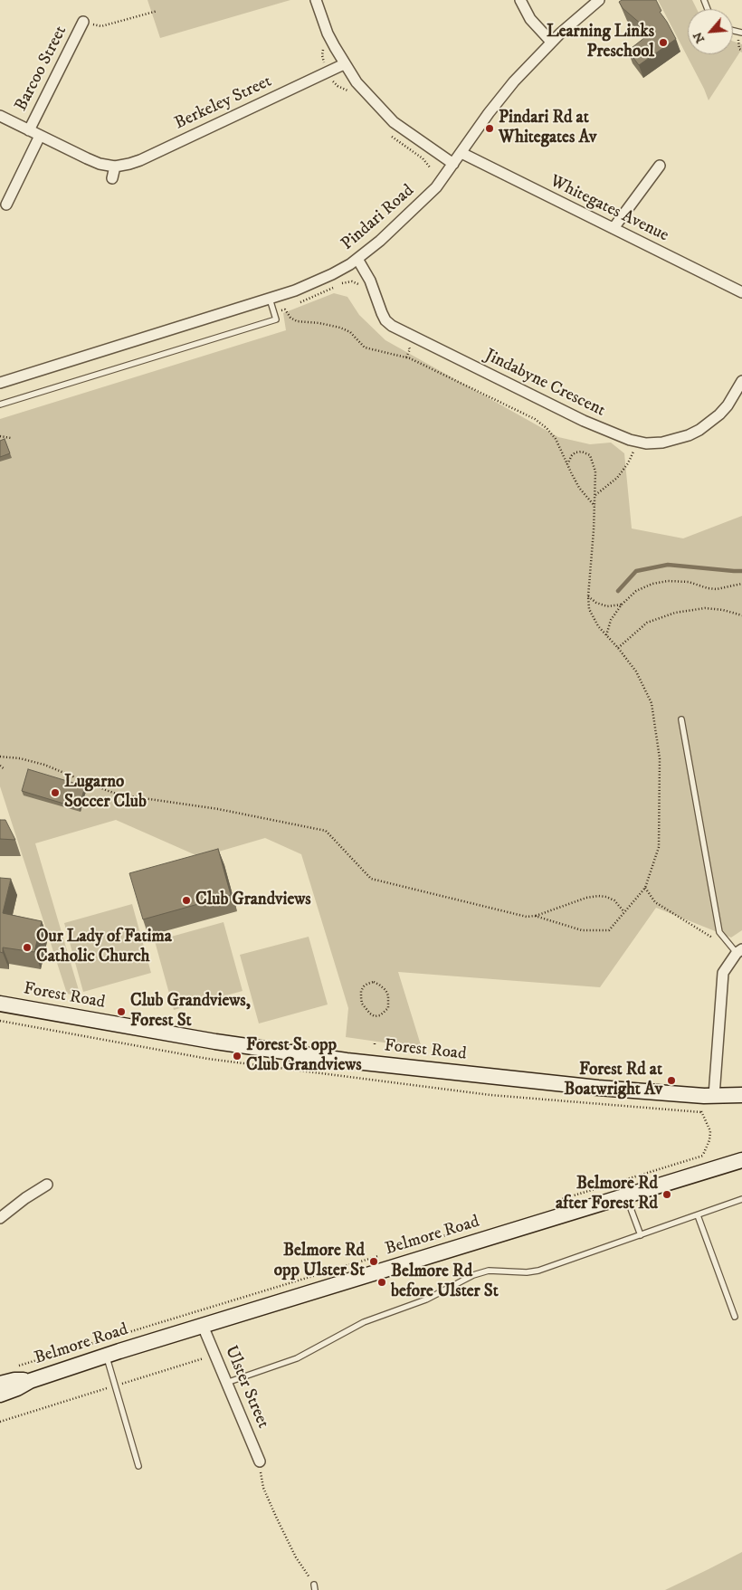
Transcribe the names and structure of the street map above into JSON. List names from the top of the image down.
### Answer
{
  "streets": {
    "street": [
      "Barcoo Street",
      "Berkeley Street",
      "Whitegates Avenue",
      "Pindari Road",
      "Jindabyne Crescent",
      "Forest Road",
      "Belmore Road",
      "Ulster Street"
    ]
  },
  "crossings": [
    ["Barcoo Street", "Berkeley Street"],
    ["Whitegates Avenue", "Pindari Road"],
    ["Pindari Road", "Jindabyne Crescent"],
    ["Belmore Road", "Ulster Street"]
  ],
  "places": [
    "Learning Links Preschool",
    "Pindari Rd at Whitegates Av",
    "Lugarno Soccer Club",
    "Club Grandviews",
    "Our Lady of Fatima Catholic Church",
    "Club Grandviews, Forest St",
    "Forest St opp Club Grandviews",
    "Forest Rd at Boatwright Av",
    "Belmore Rd after Forest Rd",
    "Belmore Rd opp Ulster St",
    "Belmore Rd before Ulster St"
  ],
  "north": "bottom left"
}
